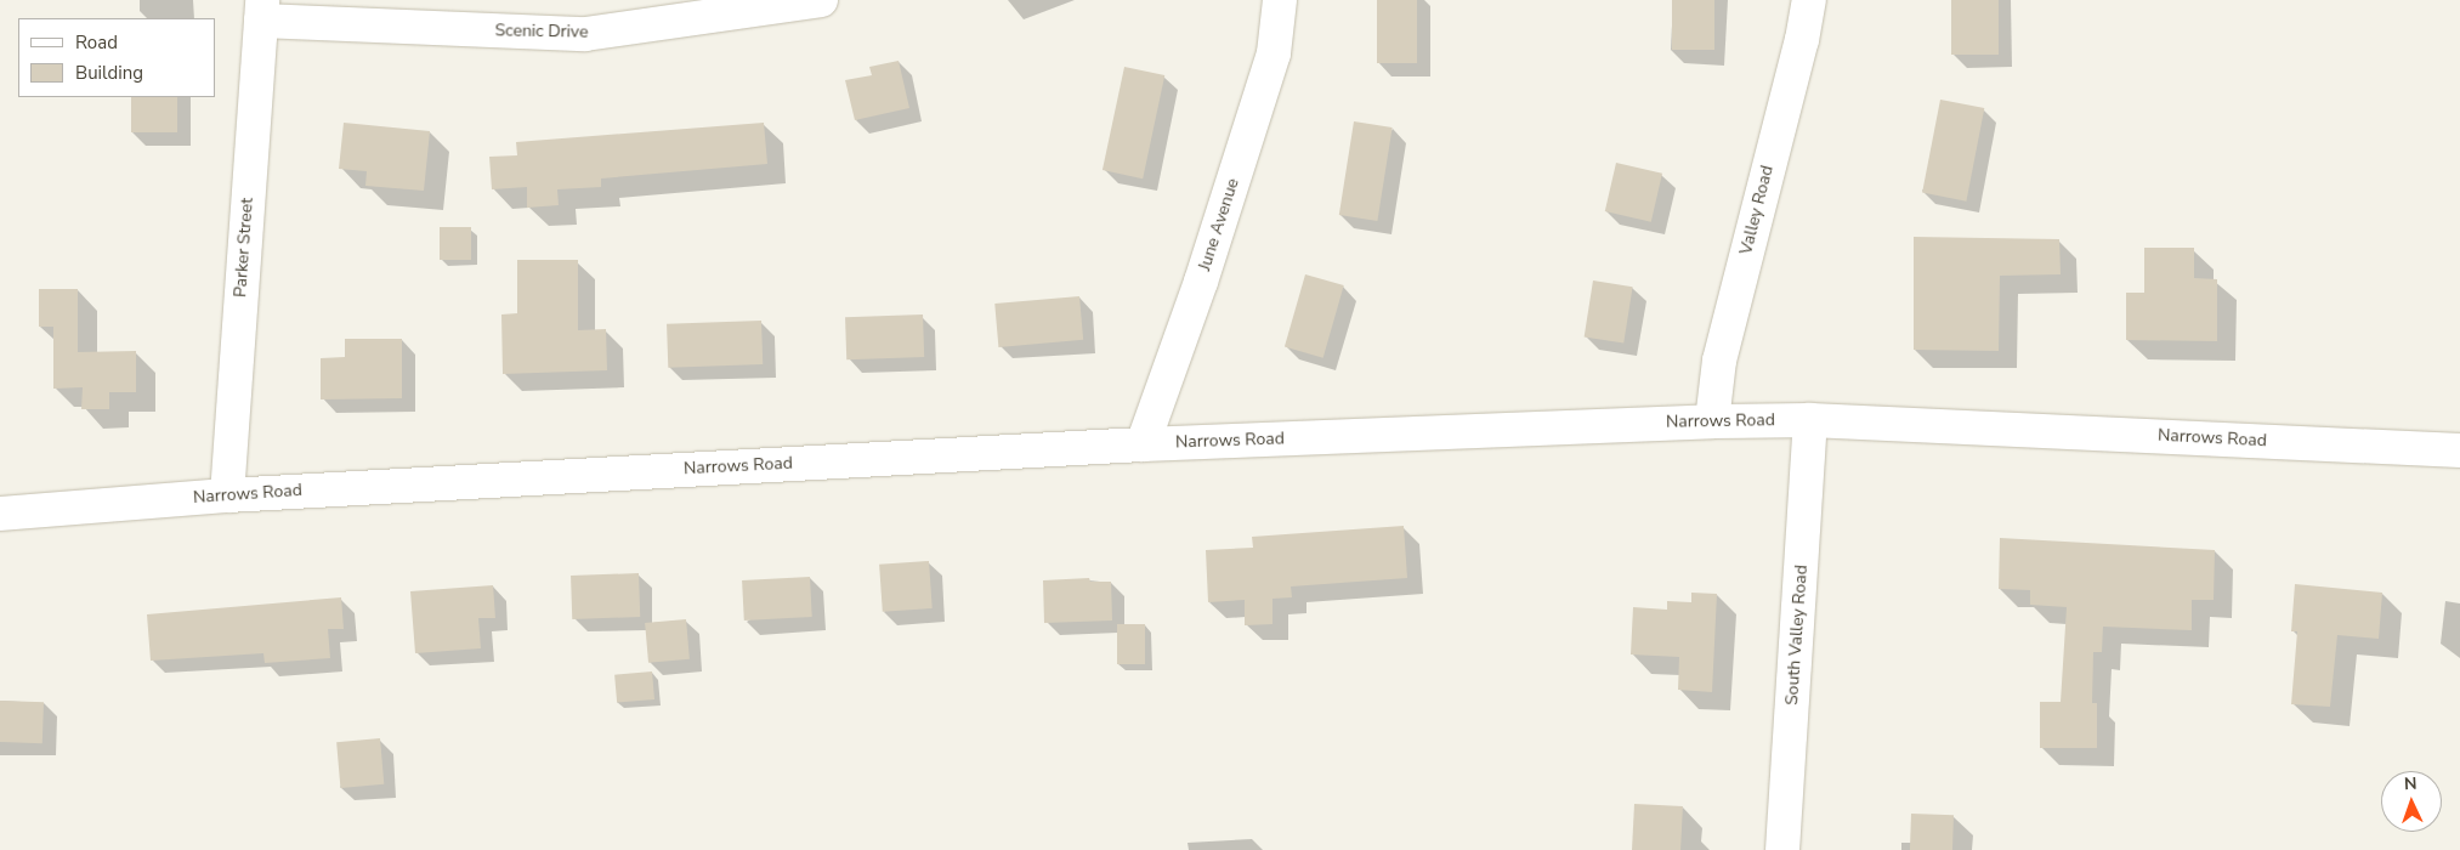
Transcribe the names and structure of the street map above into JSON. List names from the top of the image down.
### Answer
{
  "streets": {
    "street": [
      "Scenic Drive",
      "Valley Road",
      "June Avenue",
      "Parker Street",
      "Narrows Road",
      "South Valley Road"
    ]
  },
  "crossings": [
    ["Scenic Drive", "Parker Street"],
    ["Valley Road", "Narrows Road"],
    ["June Avenue", "Narrows Road"],
    ["Parker Street", "Narrows Road"],
    ["Narrows Road", "South Valley Road"]
  ],
  "legend": ["Road", "Building"],
  "north": "top"
}
